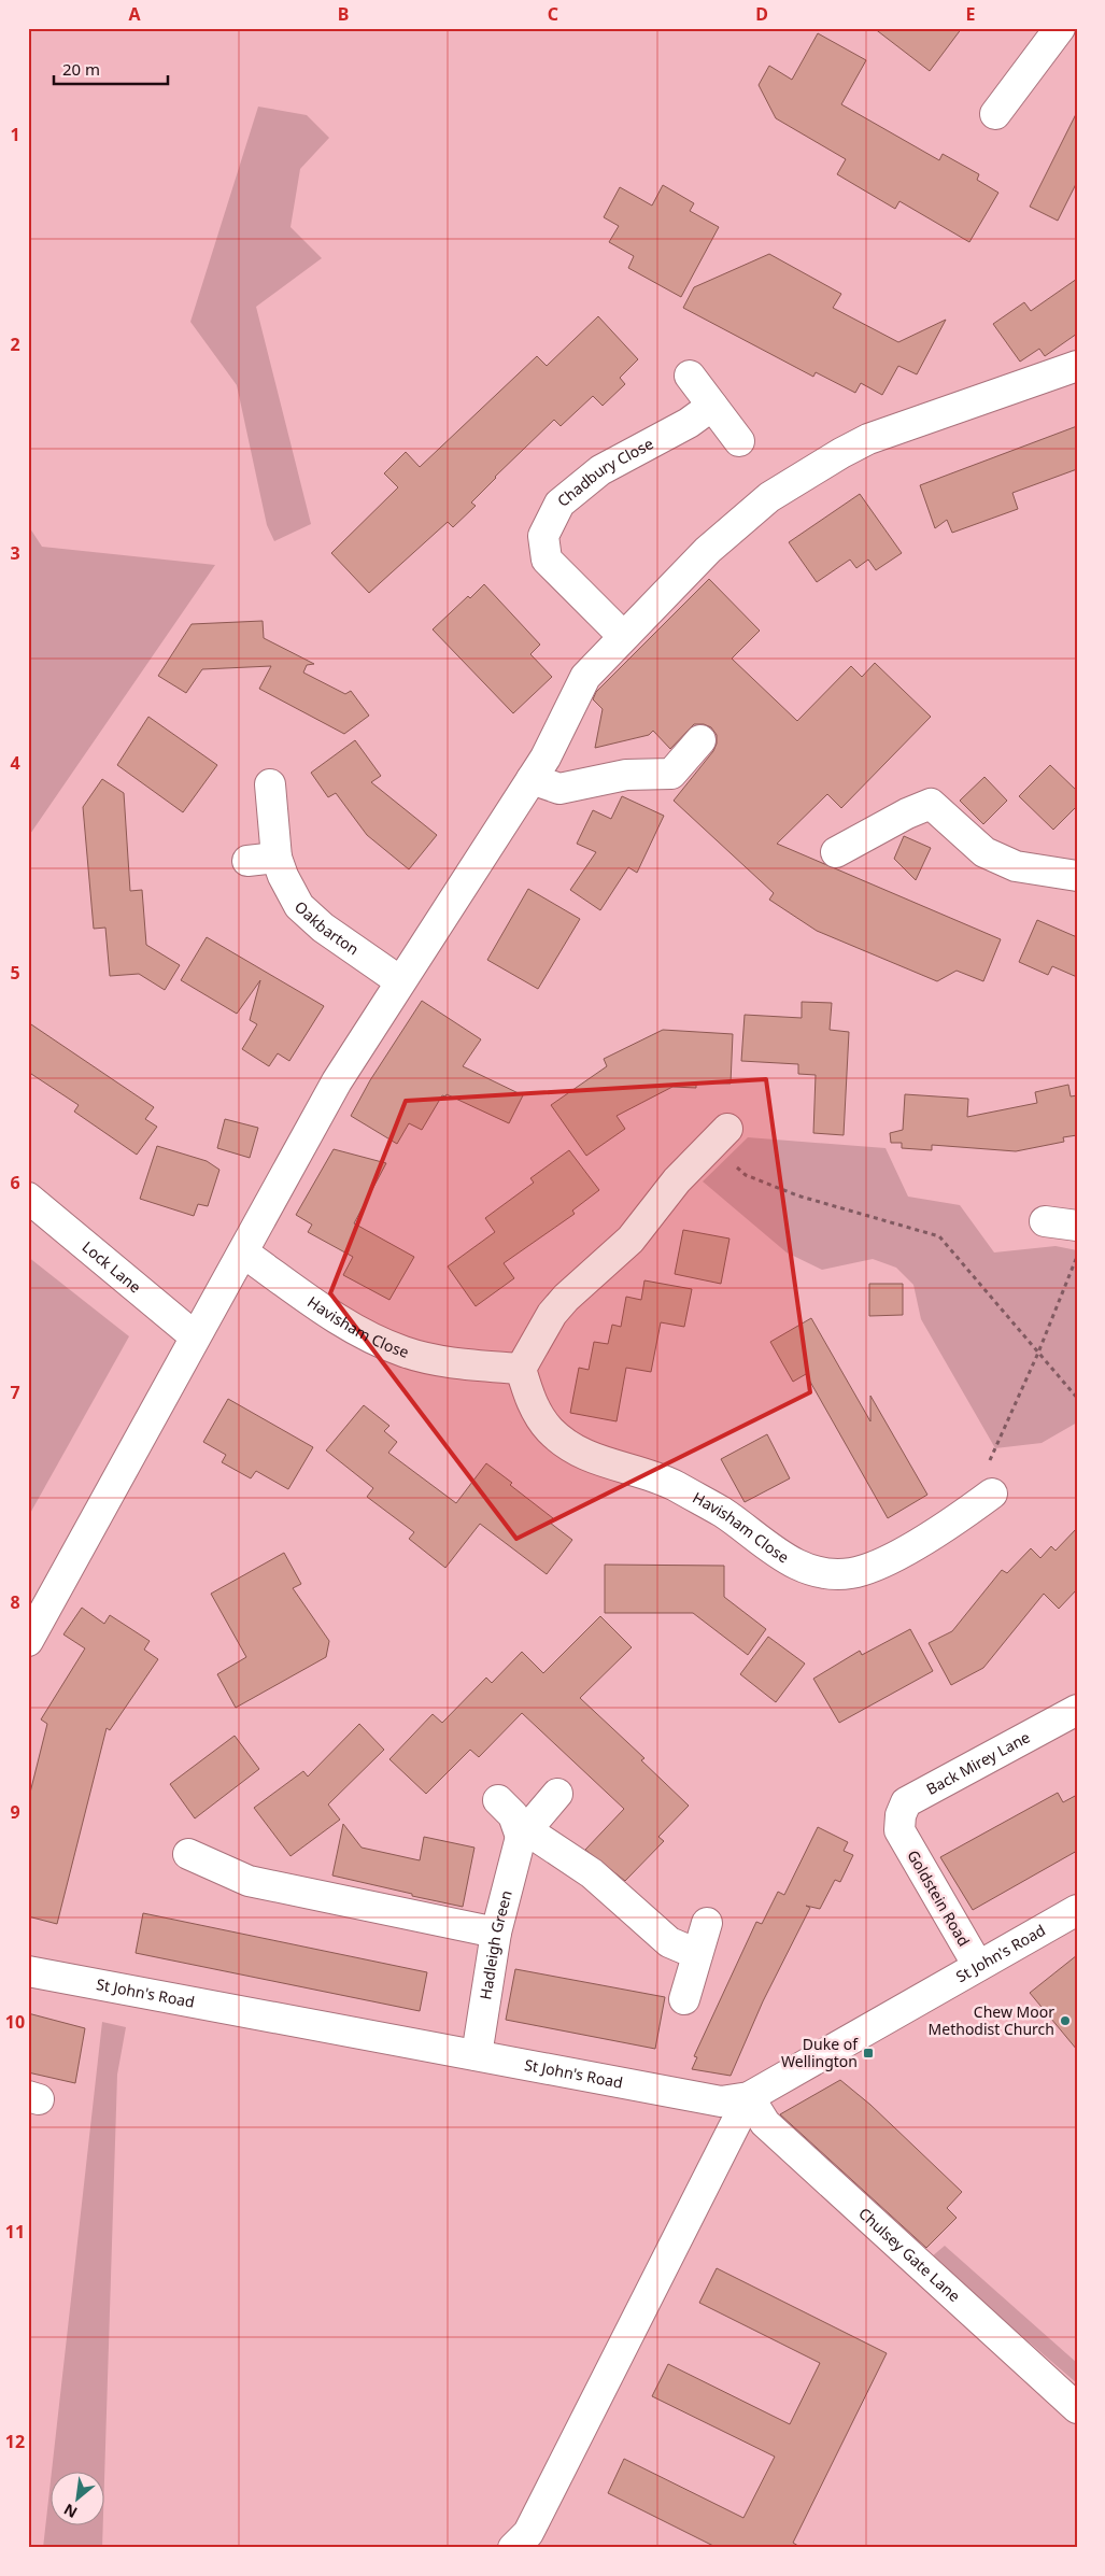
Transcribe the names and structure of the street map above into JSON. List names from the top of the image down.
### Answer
{
  "streets": {
    "street": [
      "Chadbury Close",
      "Oakbarton",
      "Lock Lane",
      "Havisham Close",
      "Back Mirey Lane",
      "Goldstein Road",
      "Hadleigh Green",
      "St John's Road",
      "Chulsey Gate Lane"
    ]
  },
  "crossings": [
    ["Back Mirey Lane", "Goldstein Road"],
    ["Goldstein Road", "St John's Road"],
    ["Hadleigh Green", "St John's Road"],
    ["St John's Road", "Chulsey Gate Lane"]
  ],
  "places": {
    "other": ["Chew Moor Methodist Church"],
    "transit": ["Duke of Wellington"]
  },
  "scale_bar": "20 m",
  "north": "bottom left",
  "grid": {
    "columns": [
      "A",
      "B",
      "C",
      "D",
      "E"
    ],
    "rows": [
      "1",
      "2",
      "3",
      "4",
      "5",
      "6",
      "7",
      "8",
      "9",
      "10",
      "11",
      "12"
    ]
  }
}
